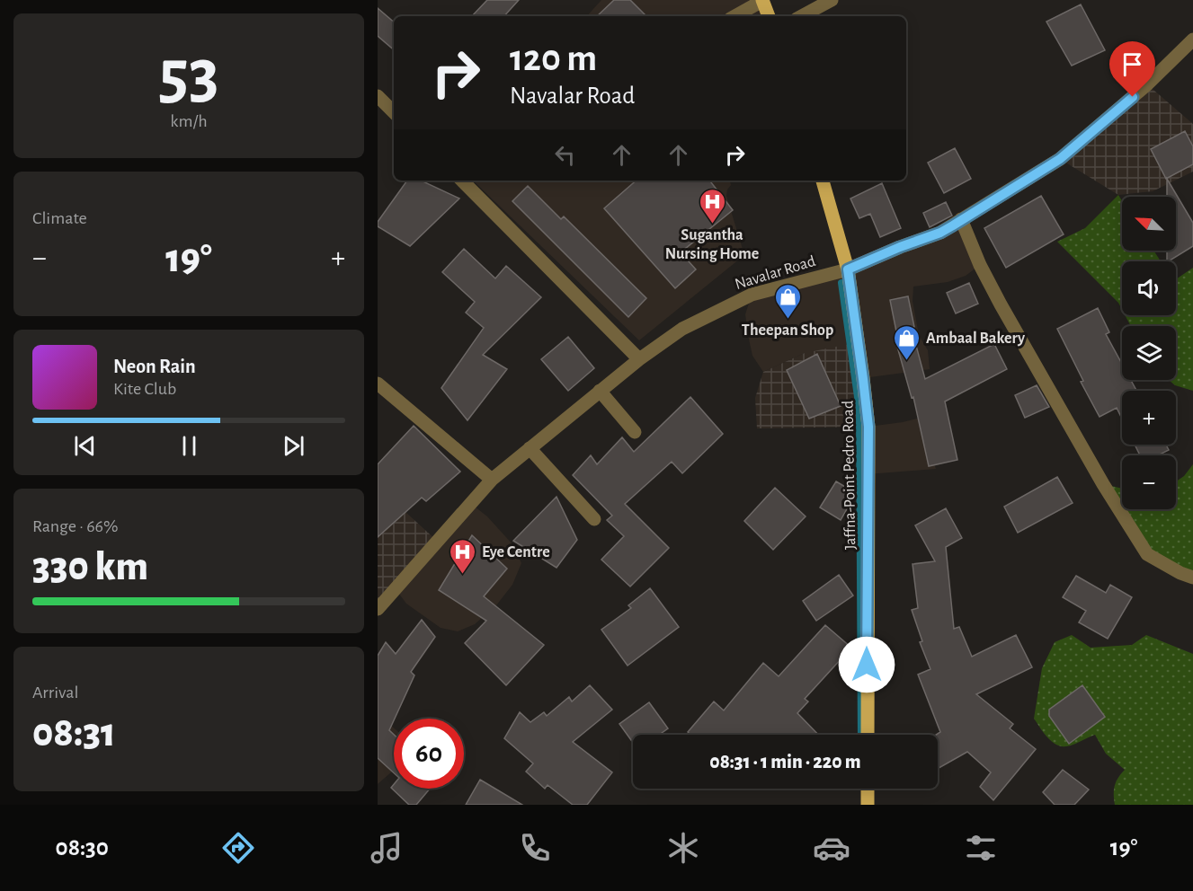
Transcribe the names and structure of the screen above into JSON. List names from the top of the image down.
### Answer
{
  "streets": {
    "main road": ["Jaffna-Point Pedro Road"],
    "street": ["Navalar Road"]
  },
  "crossings": [
    ["Navalar Road", "Jaffna-Point Pedro Road"]
  ],
  "places": {
    "hospital": ["Sugantha Nursing Home", "Eye Centre"],
    "shop": ["Theepan Shop", "Ambaal Bakery"]
  },
  "north": "top left",
  "page": {
    "tile": [
      ["53", "km/h"],
      "Climate",
      ["Range · 66%", "330 km"],
      ["Arrival", "08:31"]
    ],
    "turn": ["120 m", "Navalar Road"],
    "map_buttons": ["+", "−"],
    "heat": ["−", "19°", "+"],
    "song": ["Neon Rain", "Kite Club"],
    "limit": "60",
    "trip": "08:31 · 1 min · 220 m",
    "tabs": ["08:30", "19°"]
  }
}
